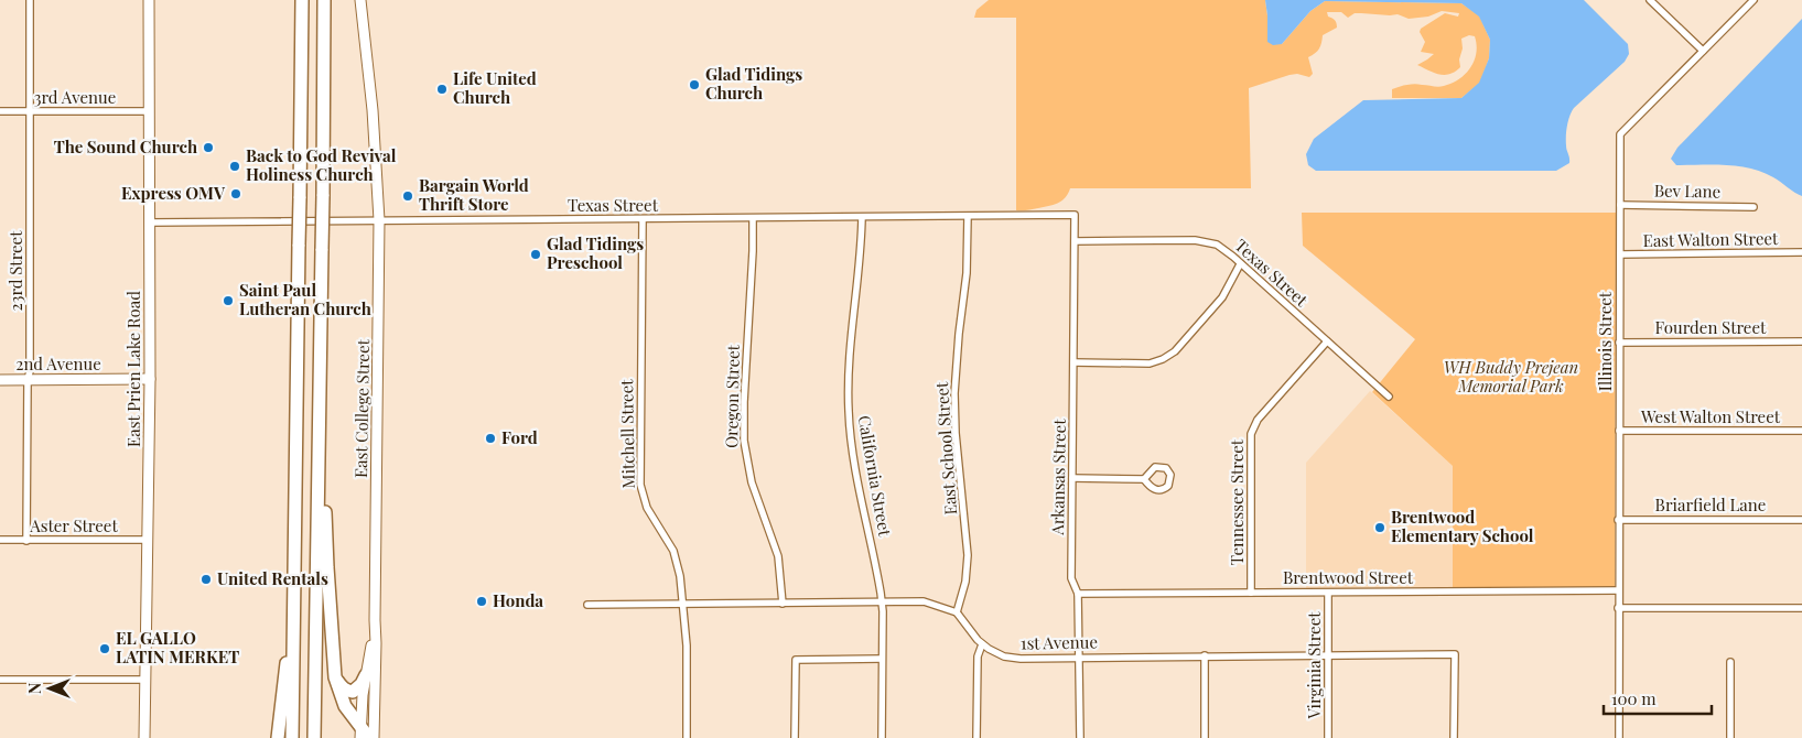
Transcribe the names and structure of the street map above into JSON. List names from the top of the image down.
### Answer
{
  "streets": {
    "street": [
      "3rd Avenue",
      "Bev Lane",
      "Texas Street",
      "East Walton Street",
      "23rd Street",
      "Fourden Street",
      "Illinois Street",
      "2nd Avenue",
      "East Prien Lake Road",
      "Oregon Street",
      "East College Street",
      "West Walton Street",
      "Mitchell Street",
      "East School Street",
      "California Street",
      "Arkansas Street",
      "Tennessee Street",
      "Briarfield Lane",
      "Aster Street",
      "Brentwood Street",
      "1st Avenue",
      "Virginia Street"
    ]
  },
  "crossings": [
    ["3rd Avenue", "23rd Street"],
    ["3rd Avenue", "East Prien Lake Road"],
    ["Bev Lane", "Illinois Street"],
    ["Texas Street", "East Prien Lake Road"],
    ["Texas Street", "Oregon Street"],
    ["Texas Street", "East College Street"],
    ["Texas Street", "Mitchell Street"],
    ["Texas Street", "East School Street"],
    ["Texas Street", "California Street"],
    ["Texas Street", "Arkansas Street"],
    ["Texas Street", "Tennessee Street"],
    ["East Walton Street", "Illinois Street"],
    ["23rd Street", "2nd Avenue"],
    ["23rd Street", "Aster Street"],
    ["Fourden Street", "Illinois Street"],
    ["Illinois Street", "West Walton Street"],
    ["Illinois Street", "Briarfield Lane"],
    ["Illinois Street", "Brentwood Street"],
    ["2nd Avenue", "East Prien Lake Road"],
    ["East Prien Lake Road", "Aster Street"],
    ["East School Street", "1st Avenue"],
    ["Arkansas Street", "Brentwood Street"],
    ["Arkansas Street", "1st Avenue"],
    ["Tennessee Street", "Brentwood Street"],
    ["Brentwood Street", "Virginia Street"],
    ["1st Avenue", "Virginia Street"]
  ],
  "parks": ["WH Buddy Prejean Memorial Park"],
  "places": [
    "Glad Tidings Church",
    "Life United Church",
    "The Sound Church",
    "Back to God Revival Holiness Church",
    "Express OMV",
    "Bargain World Thrift Store",
    "Glad Tidings Preschool",
    "Saint Paul Lutheran Church",
    "Ford",
    "Brentwood Elementary School",
    "United Rentals",
    "Honda",
    "EL GALLO LATIN MERKET"
  ],
  "scale_bar": "100 m",
  "north": "left"
}
